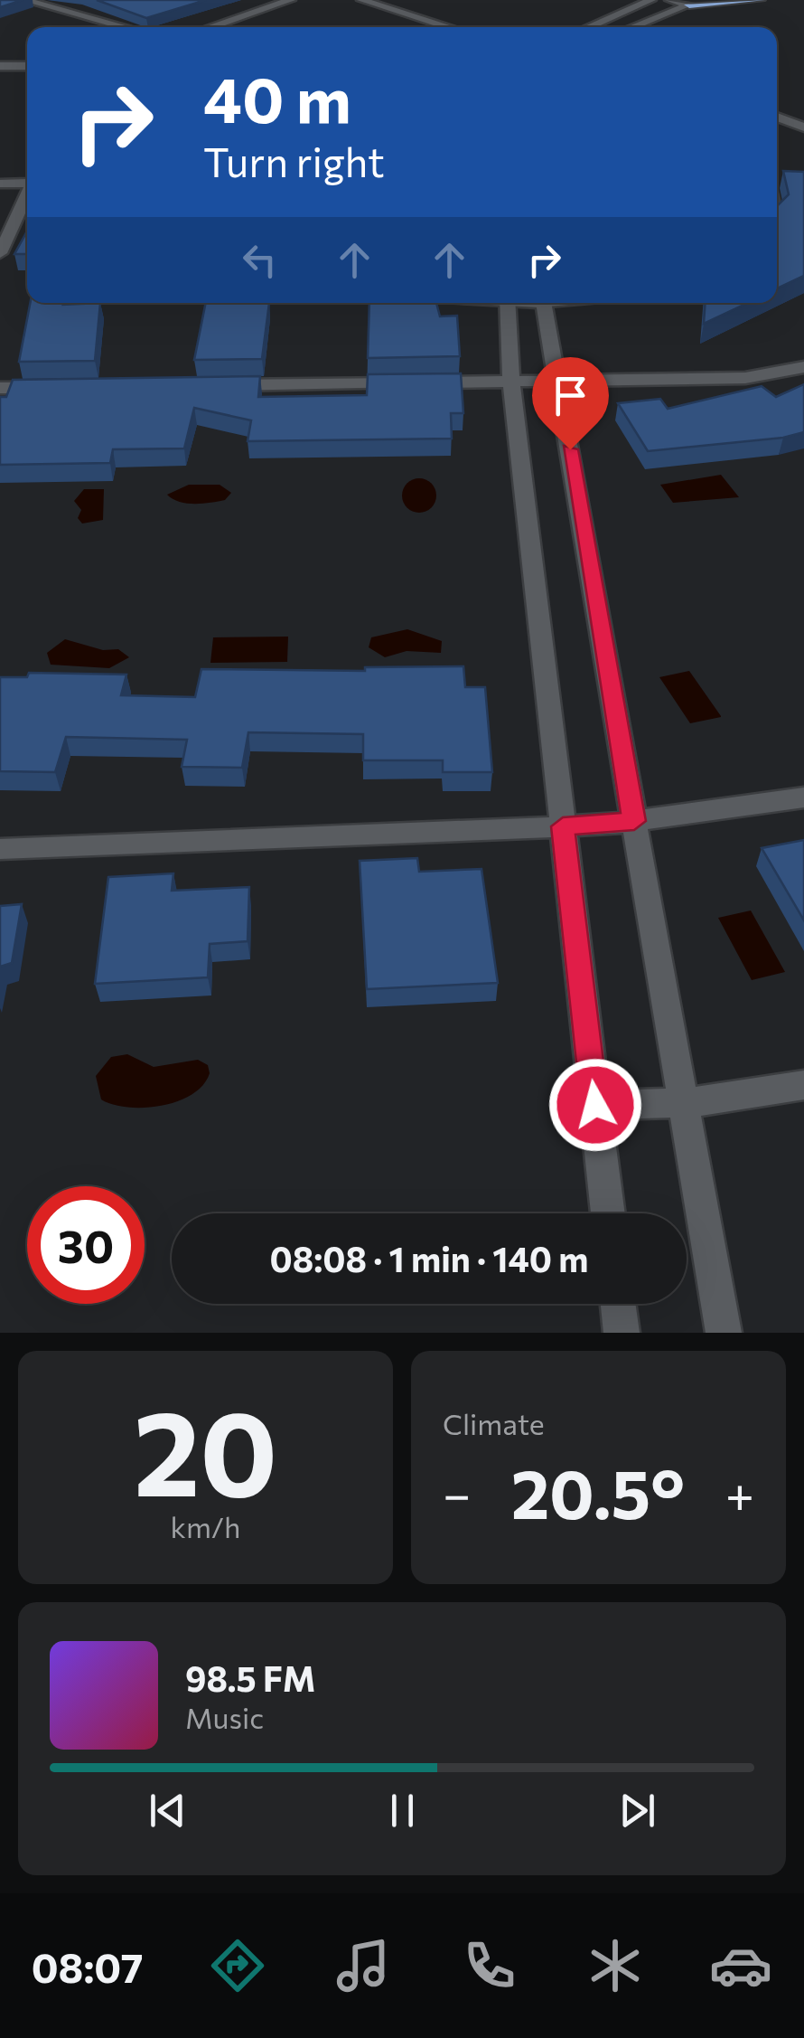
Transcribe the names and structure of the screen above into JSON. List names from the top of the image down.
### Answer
{
  "page": {
    "turn": ["40 m", "Turn right"],
    "limit": "30",
    "trip": "08:08 · 1 min · 140 m",
    "tile": [
      ["20", "km/h"],
      "Climate"
    ],
    "heat": ["−", "20.5°", "+"],
    "song": ["98.5 FM", "Music"],
    "tabs": "08:07"
  }
}
